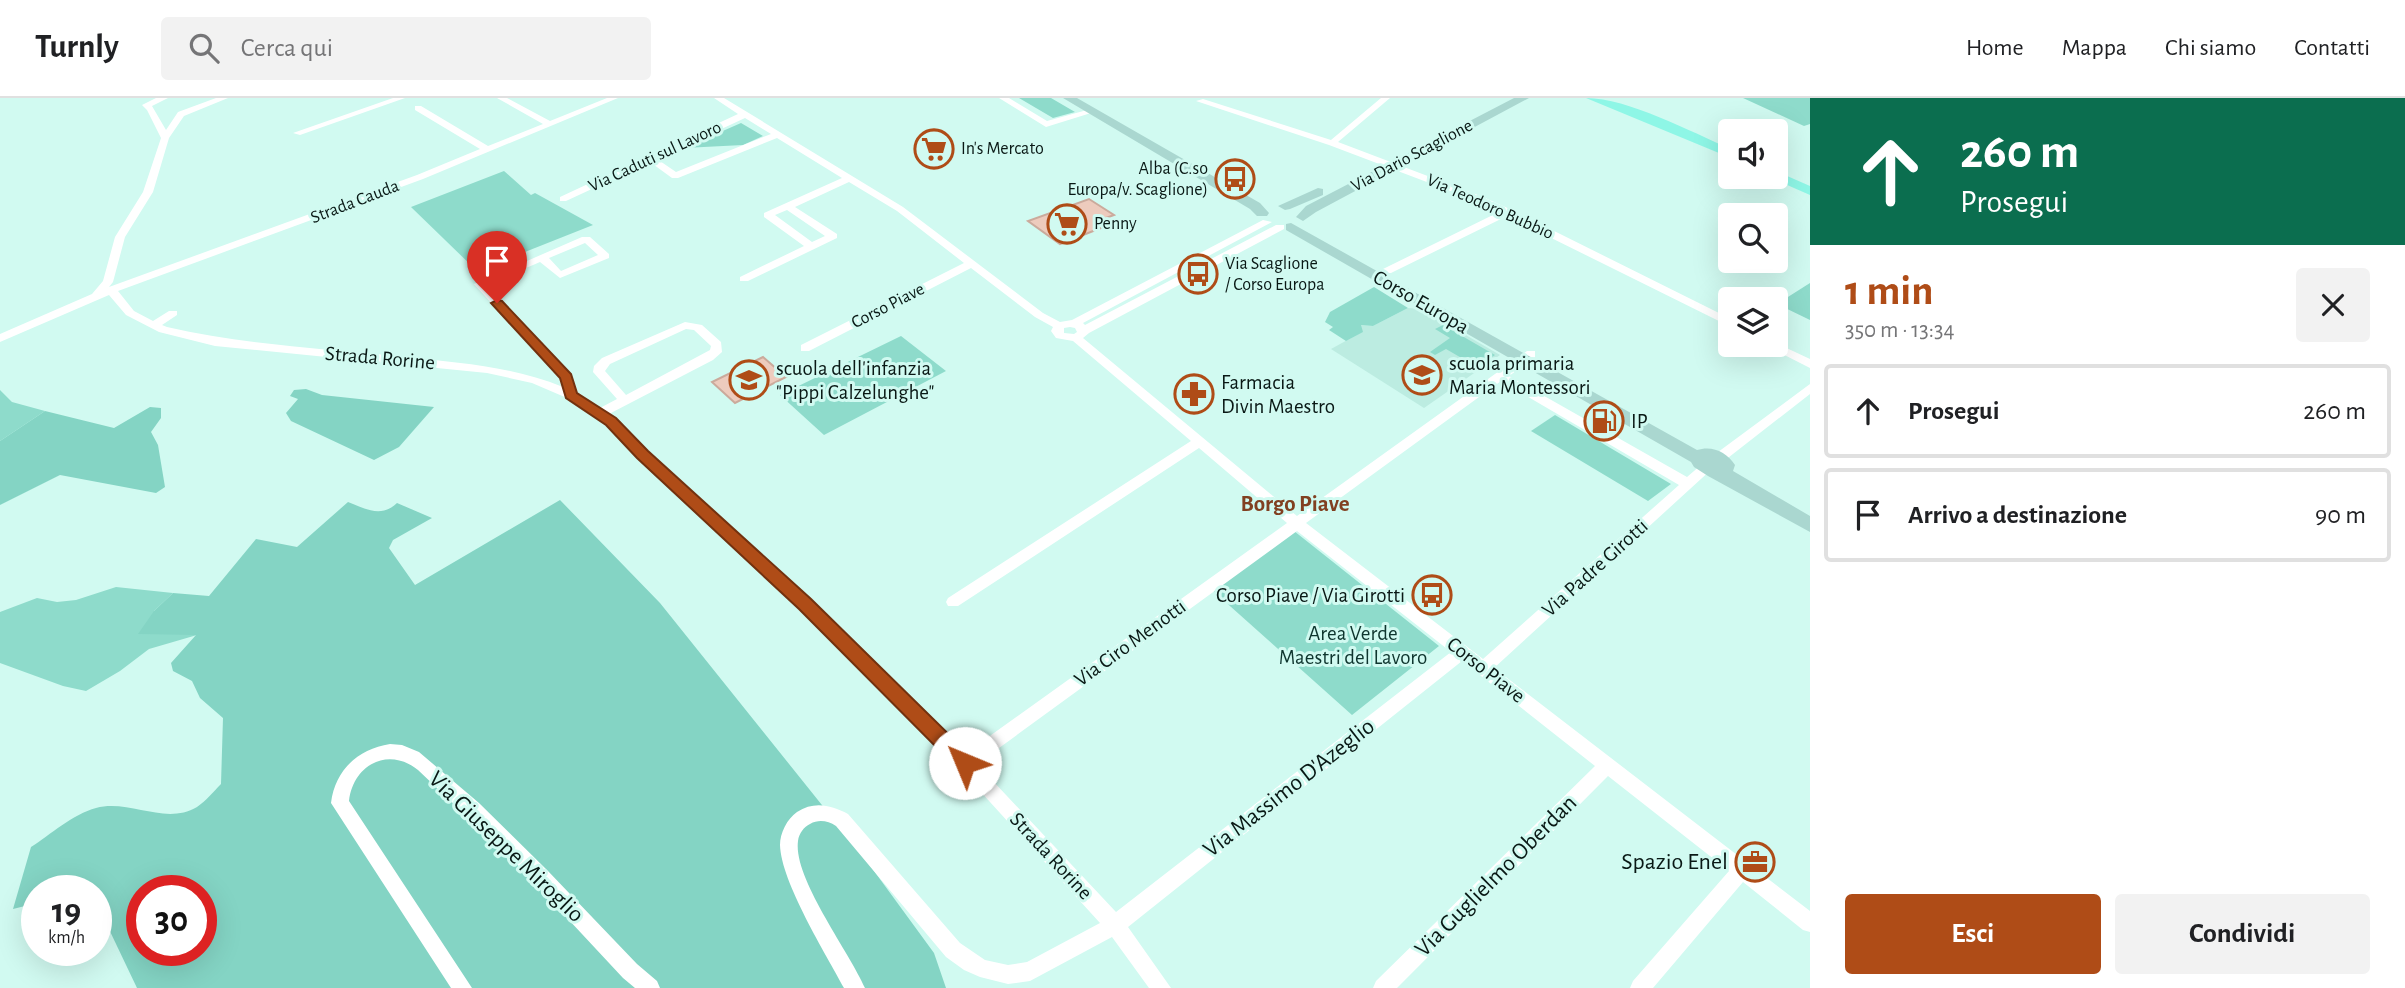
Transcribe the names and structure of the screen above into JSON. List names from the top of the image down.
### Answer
{
  "streets": {
    "main road": ["Via Dario Scaglione", "Corso Europa"],
    "street": [
      "Via Caduti sul Lavoro",
      "Strada Cauda",
      "Via Teodoro Bubbio",
      "Corso Piave",
      "Strada Rorine",
      "Via Padre Girotti",
      "Via Ciro Menotti",
      "Via Massimo D'Azeglio",
      "Via Giuseppe Miroglio",
      "Via Guglielmo Oberdan"
    ]
  },
  "crossings": [
    ["Via Dario Scaglione", "Via Teodoro Bubbio"],
    ["Via Dario Scaglione", "Corso Europa"],
    ["Via Dario Scaglione", "Corso Piave"],
    ["Via Caduti sul Lavoro", "Corso Piave"],
    ["Strada Cauda", "Strada Rorine"],
    ["Corso Europa", "Via Padre Girotti"],
    ["Corso Europa", "Via Ciro Menotti"],
    ["Corso Piave", "Via Padre Girotti"],
    ["Corso Piave", "Via Ciro Menotti"],
    ["Corso Piave", "Via Massimo D'Azeglio"],
    ["Corso Piave", "Via Guglielmo Oberdan"],
    ["Strada Rorine", "Via Ciro Menotti"],
    ["Strada Rorine", "Via Massimo D'Azeglio"]
  ],
  "districts": ["Borgo Piave"],
  "parks": ["Area Verde Maestri del Lavoro"],
  "places": {
    "supermarket": ["In's Mercato", "Penny"],
    "bus stop": ["Alba (C.so Europa/v. Scaglione)", "Via Scaglione / Corso Europa", "Corso Piave / Via Girotti"],
    "school or university": ["scuola primaria Maria Montessori", "scuola dell'infanzia \"Pippi Calzelunghe\""],
    "pharmacy": ["Farmacia Divin Maestro"],
    "fuel station": ["IP"],
    "office": ["Spazio Enel"]
  },
  "page": {
    "header": "Turnly",
    "search": "Cerca qui",
    "nav": [
      "Home",
      "Mappa",
      "Chi siamo",
      "Contatti"
    ],
    "turn": ["260 m", "Prosegui"],
    "heading": ["1 min", "350 m · 13:34"],
    "list": [
      {
        "name": "Prosegui",
        "value": "260 m"
      },
      {
        "name": "Arrivo a destinazione",
        "value": "90 m"
      }
    ],
    "speed": "19 km/h",
    "limit": "30",
    "buttons": ["Esci", "Condividi"]
  }
}
